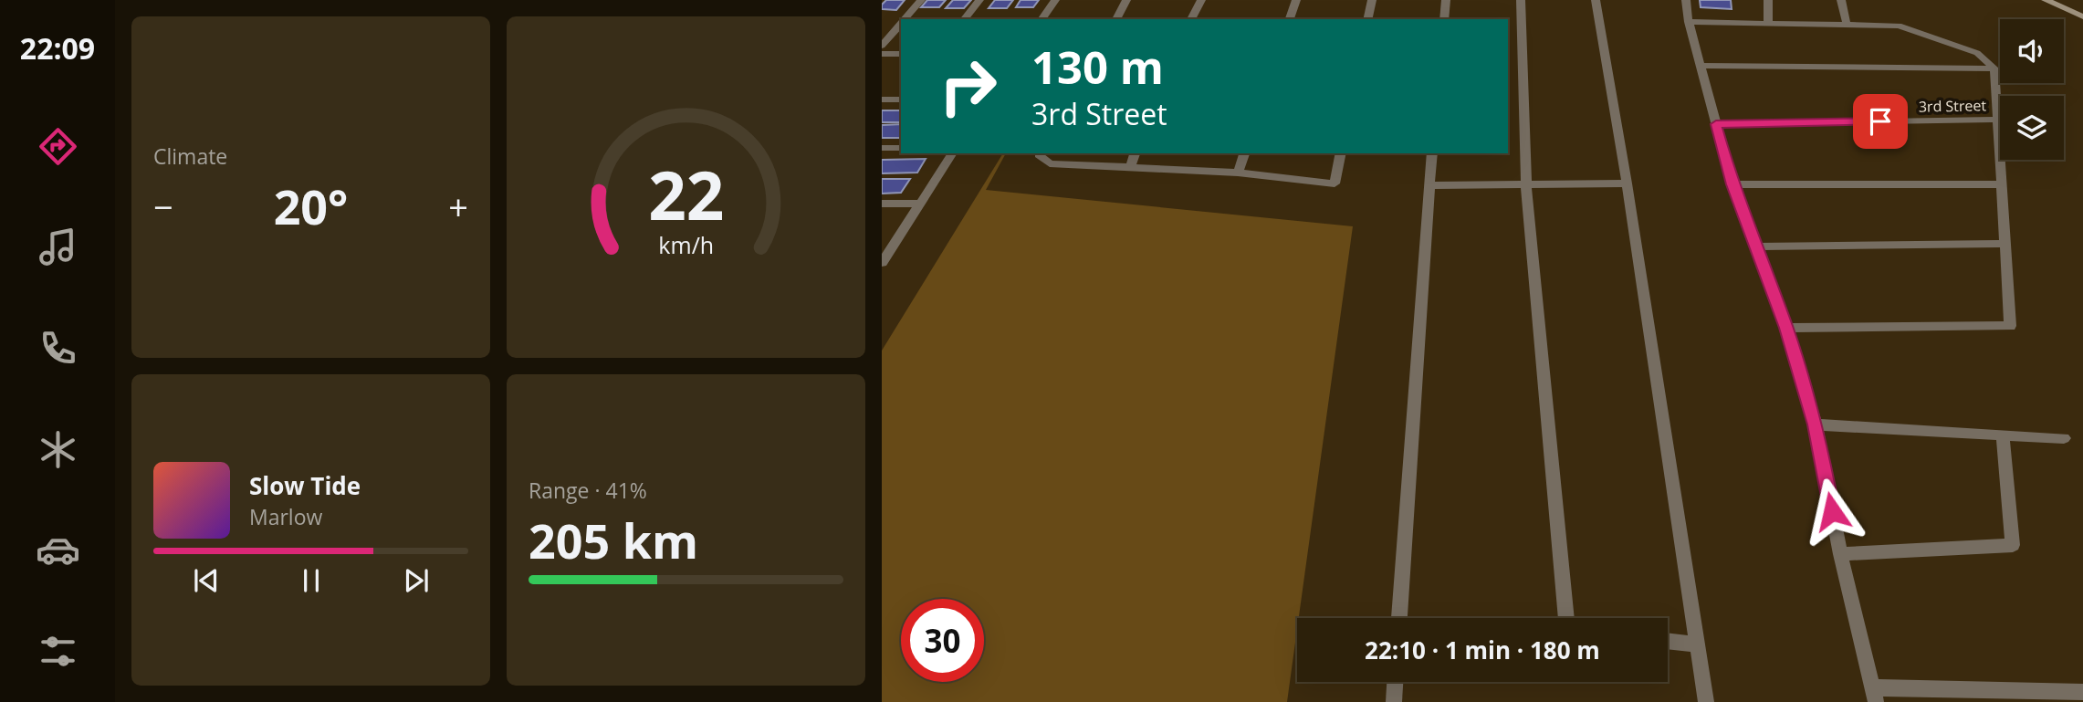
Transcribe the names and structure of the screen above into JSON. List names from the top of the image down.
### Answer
{
  "streets": {
    "street": ["3rd Street"]
  },
  "page": {
    "tabs": "22:09",
    "tile": [
      "Climate",
      ["Range · 41%", "205 km"]
    ],
    "turn": ["130 m", "3rd Street"],
    "heat": ["−", "20°", "+"],
    "song": ["Slow Tide", "Marlow"],
    "limit": "30",
    "trip": "22:10 · 1 min · 180 m",
    "gauge": ["22", "km/h"]
  }
}
